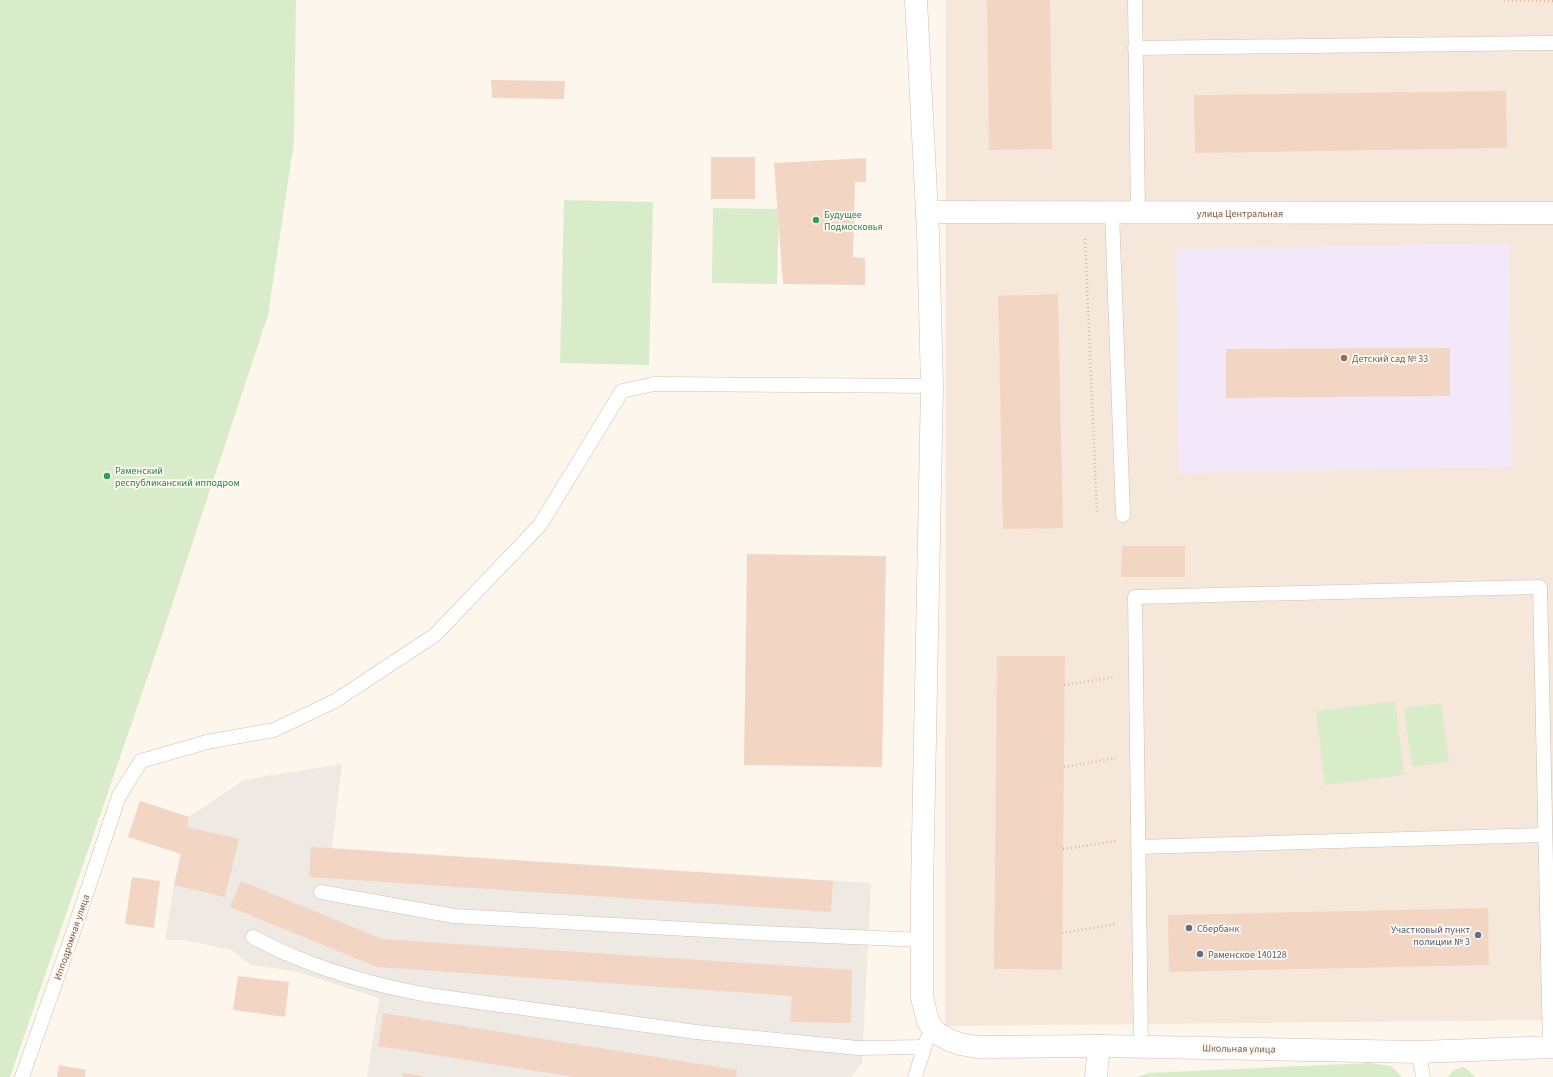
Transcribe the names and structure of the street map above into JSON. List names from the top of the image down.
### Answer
{
  "streets": {
    "street": ["улица Центральная", "Школьная улица"],
    "lane": ["Ипподромная улица"]
  },
  "places": [
    "Будущее Подмосковья",
    "Детский сад № 33",
    "Раменский республиканский ипподром",
    "Сбербанк",
    "Участковый пункт полиции № 3",
    "Раменское 140128"
  ]
}
